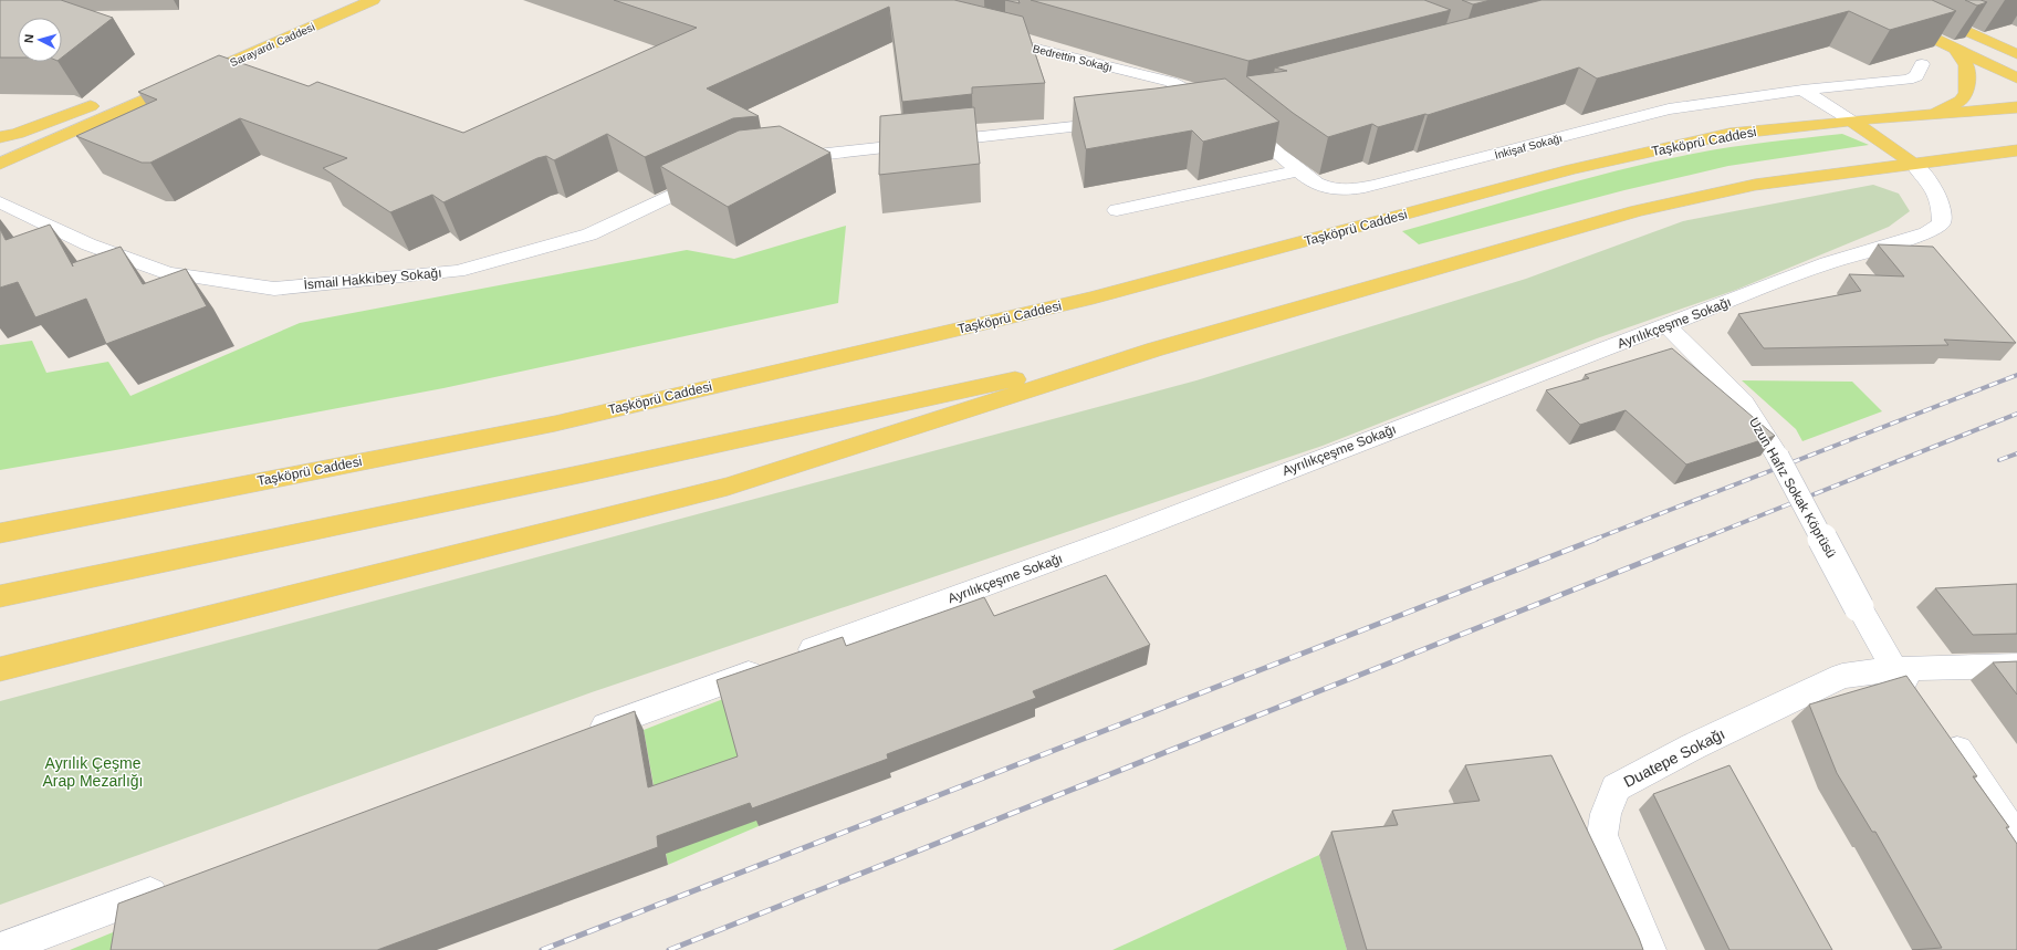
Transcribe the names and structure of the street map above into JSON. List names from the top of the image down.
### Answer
{
  "streets": {
    "main road": ["Sarayardı Caddesi", "Taşköprü Caddesi"],
    "street": [
      "Bedrettin Sokağı",
      "İnkişaf Sokağı",
      "İsmail Hakkıbey Sokağı",
      "Ayrılıkçeşme Sokağı",
      "Uzun Hafız Sokak Köprüsü",
      "Duatepe Sokağı"
    ]
  },
  "crossings": [
    ["Bedrettin Sokağı", "İnkişaf Sokağı"],
    ["Ayrılıkçeşme Sokağı", "Uzun Hafız Sokak Köprüsü"],
    ["Uzun Hafız Sokak Köprüsü", "Duatepe Sokağı"]
  ],
  "parks": ["Ayrılık Çeşme Arap Mezarlığı"],
  "north": "left"
}
